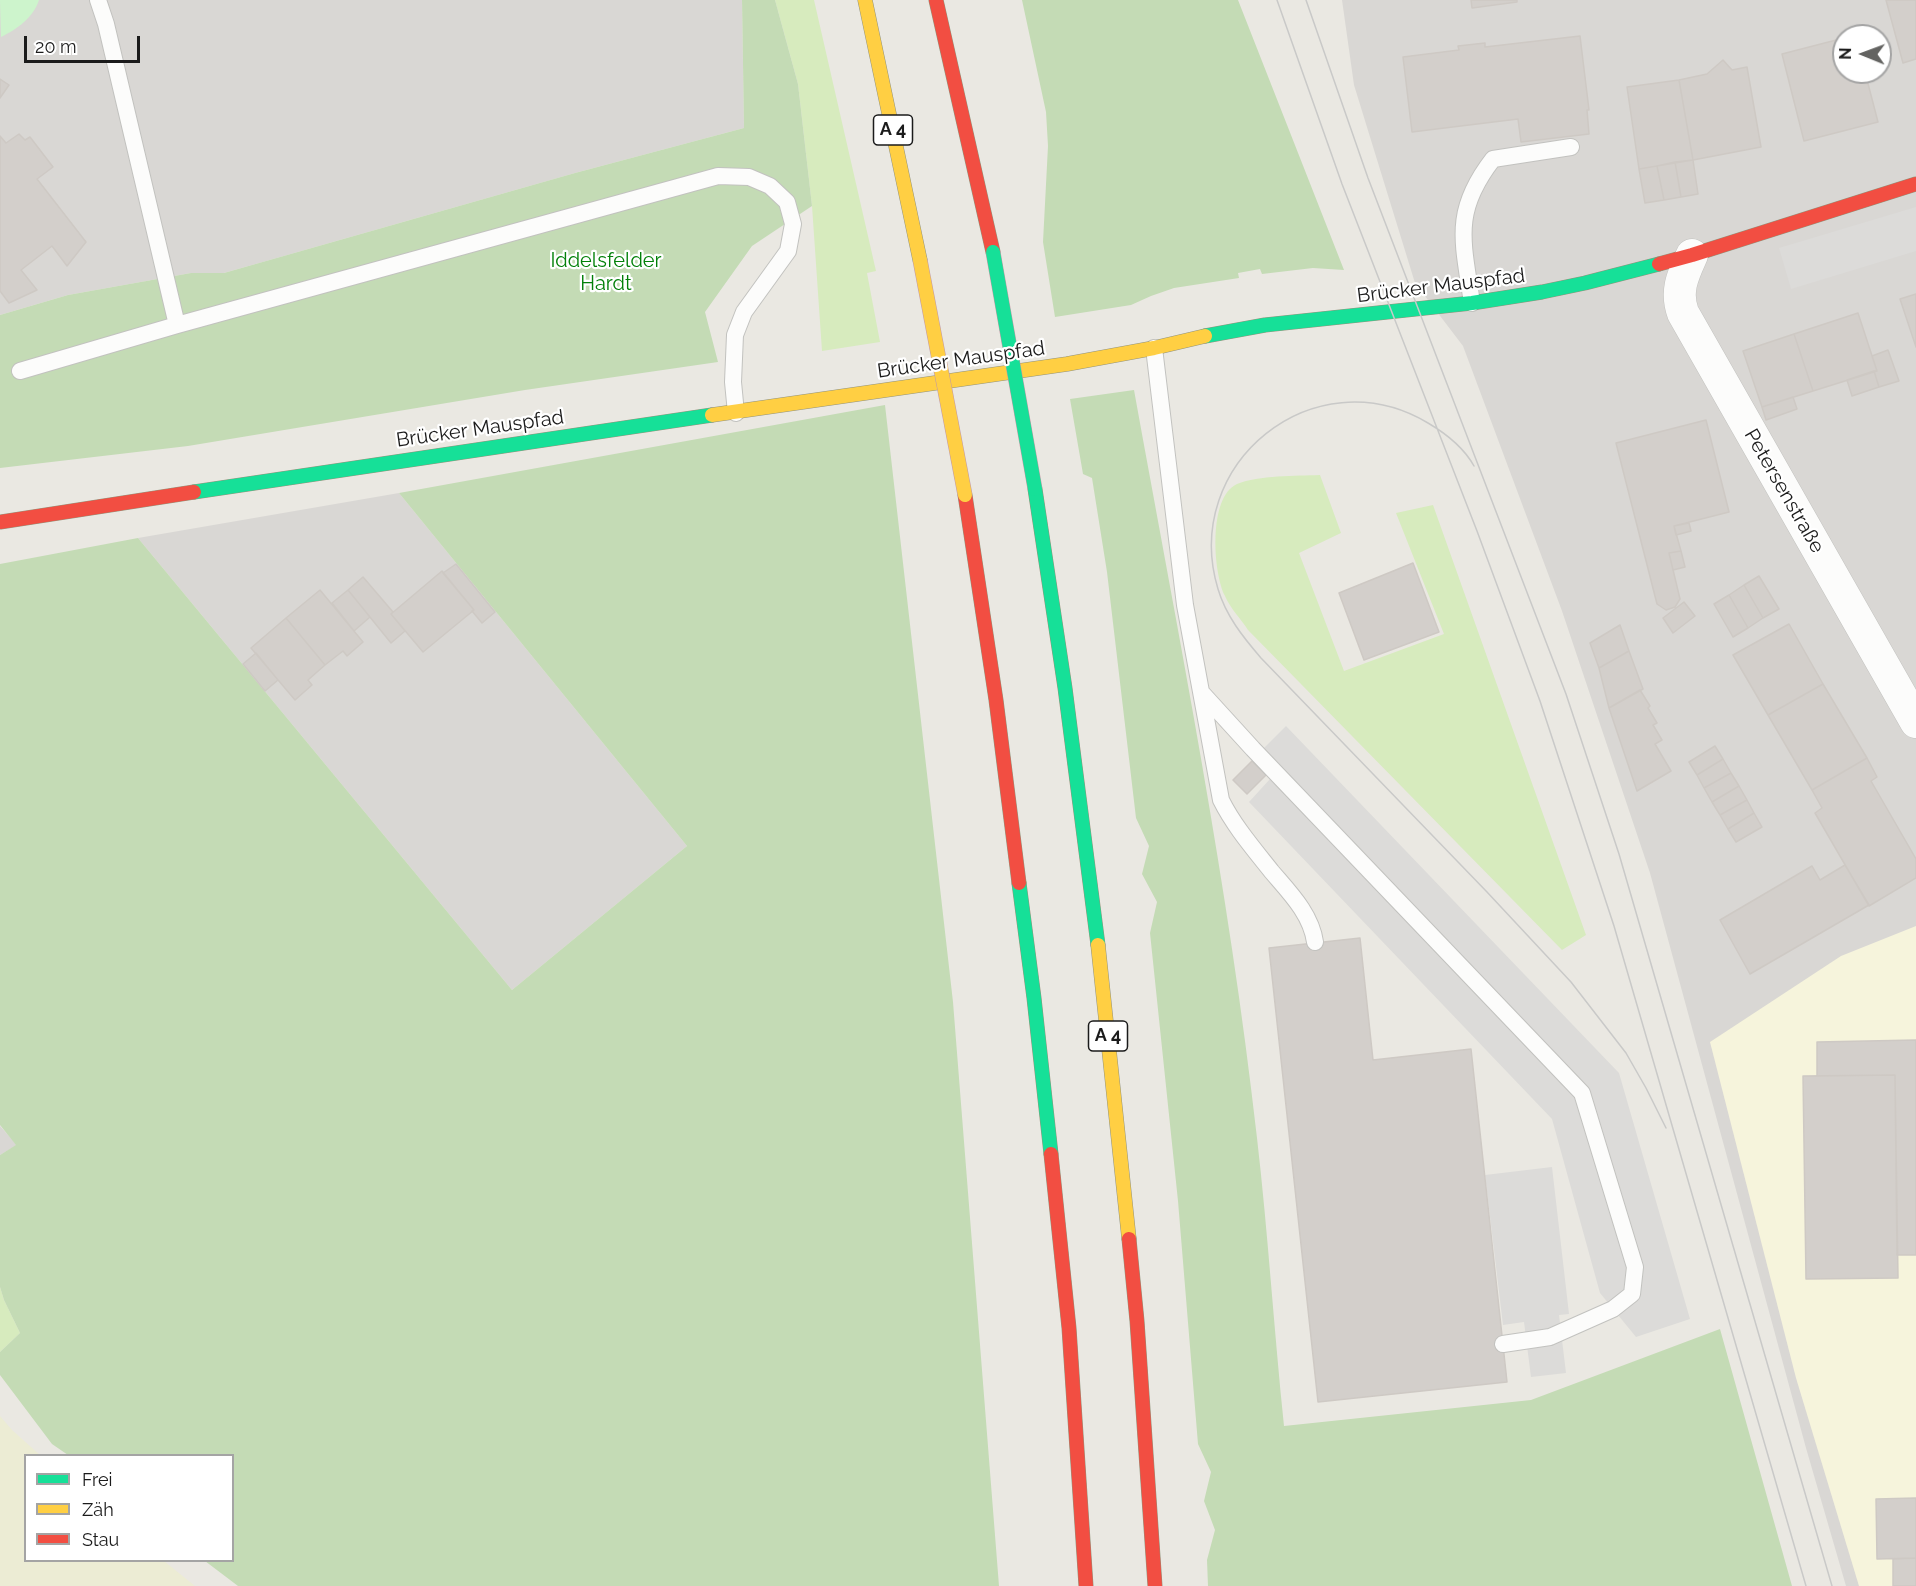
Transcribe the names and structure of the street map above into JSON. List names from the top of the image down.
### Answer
{
  "streets": {
    "main road": ["A 4", "Brücker Mauspfad"],
    "street": ["Petersenstraße"]
  },
  "crossings": [
    ["Brücker Mauspfad", "Petersenstraße"]
  ],
  "parks": ["Iddelsfelder Hardt"],
  "legend": ["Frei", "Zäh", "Stau"],
  "scale_bar": "20 m",
  "north": "left"
}
